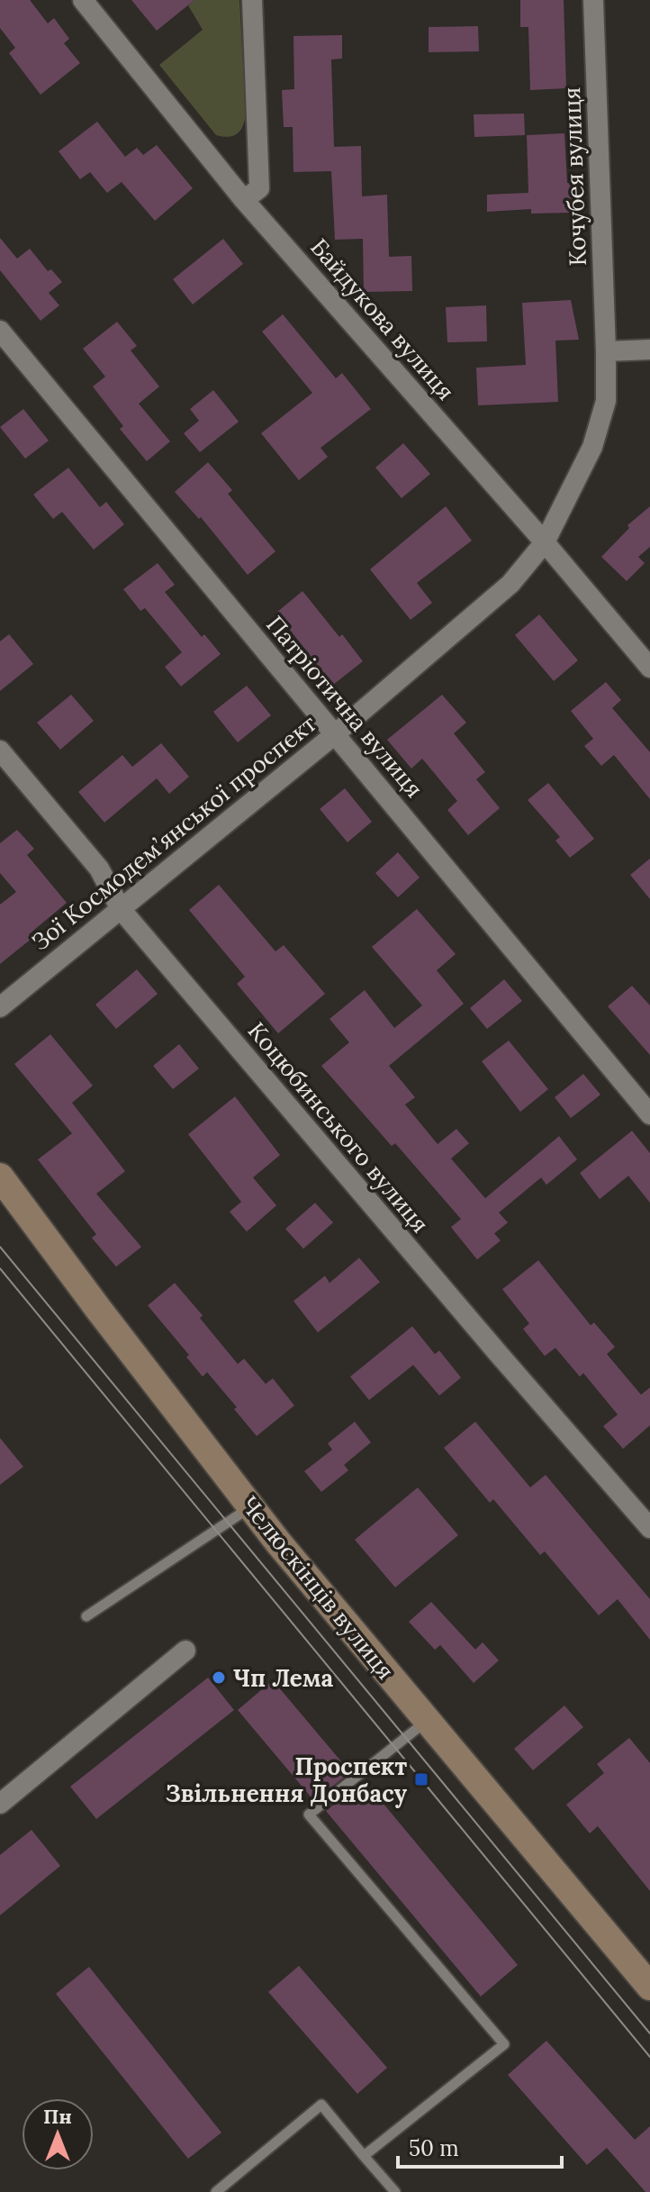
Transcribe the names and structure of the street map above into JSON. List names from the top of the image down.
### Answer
{
  "streets": {
    "main road": ["Челюскінців вулиця"],
    "street": [
      "Кочубея вулиця",
      "Байдукова вулиця",
      "Патріотична вулиця",
      "Зої Космодем’янської проспект",
      "Коцюбинського вулиця"
    ]
  },
  "crossings": [
    ["Кочубея вулиця", "Зої Космодем’янської проспект"],
    ["Байдукова вулиця", "Зої Космодем’янської проспект"],
    ["Патріотична вулиця", "Зої Космодем’янської проспект"],
    ["Зої Космодем’янської проспект", "Коцюбинського вулиця"]
  ],
  "places": {
    "other": ["Чп Лема"],
    "transit": ["Проспект Звільнення Донбасу"]
  },
  "scale_bar": "50 m",
  "north": "top"
}
